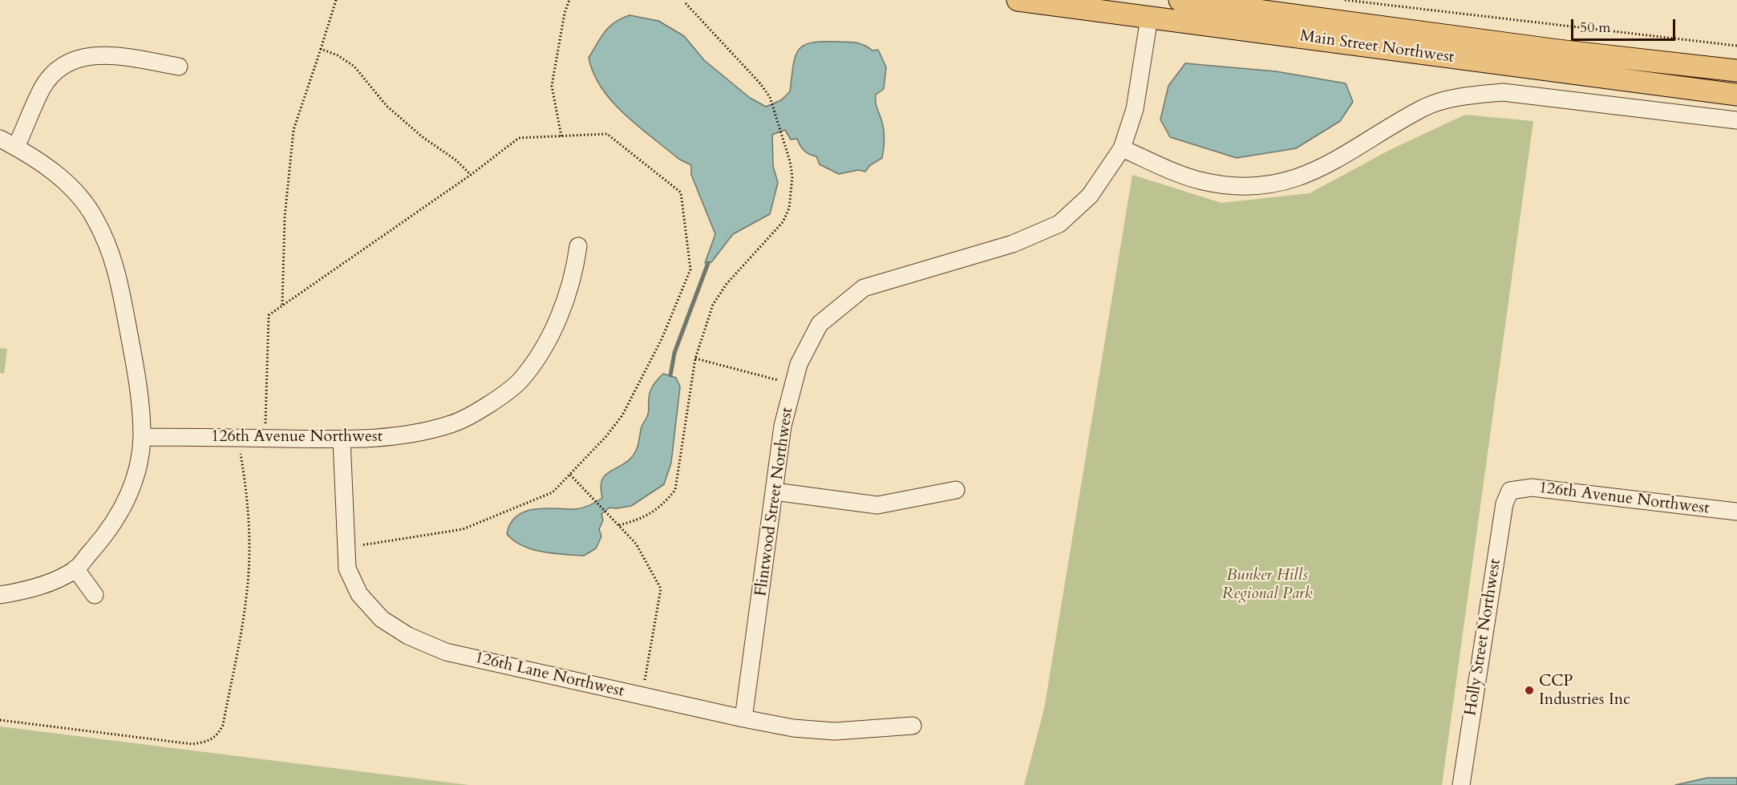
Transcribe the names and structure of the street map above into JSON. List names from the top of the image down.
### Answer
{
  "streets": {
    "main road": ["Main Street Northwest"],
    "street": [
      "126th Avenue Northwest",
      "Flintwood Street Northwest",
      "Holly Street Northwest",
      "126th Lane Northwest"
    ]
  },
  "crossings": [
    ["Main Street Northwest", "Flintwood Street Northwest"],
    ["126th Avenue Northwest", "Holly Street Northwest"],
    ["126th Avenue Northwest", "126th Lane Northwest"],
    ["Flintwood Street Northwest", "126th Lane Northwest"]
  ],
  "parks": ["Bunker Hills Regional Park"],
  "places": ["CCP Industries Inc"],
  "scale_bar": "50 m"
}
